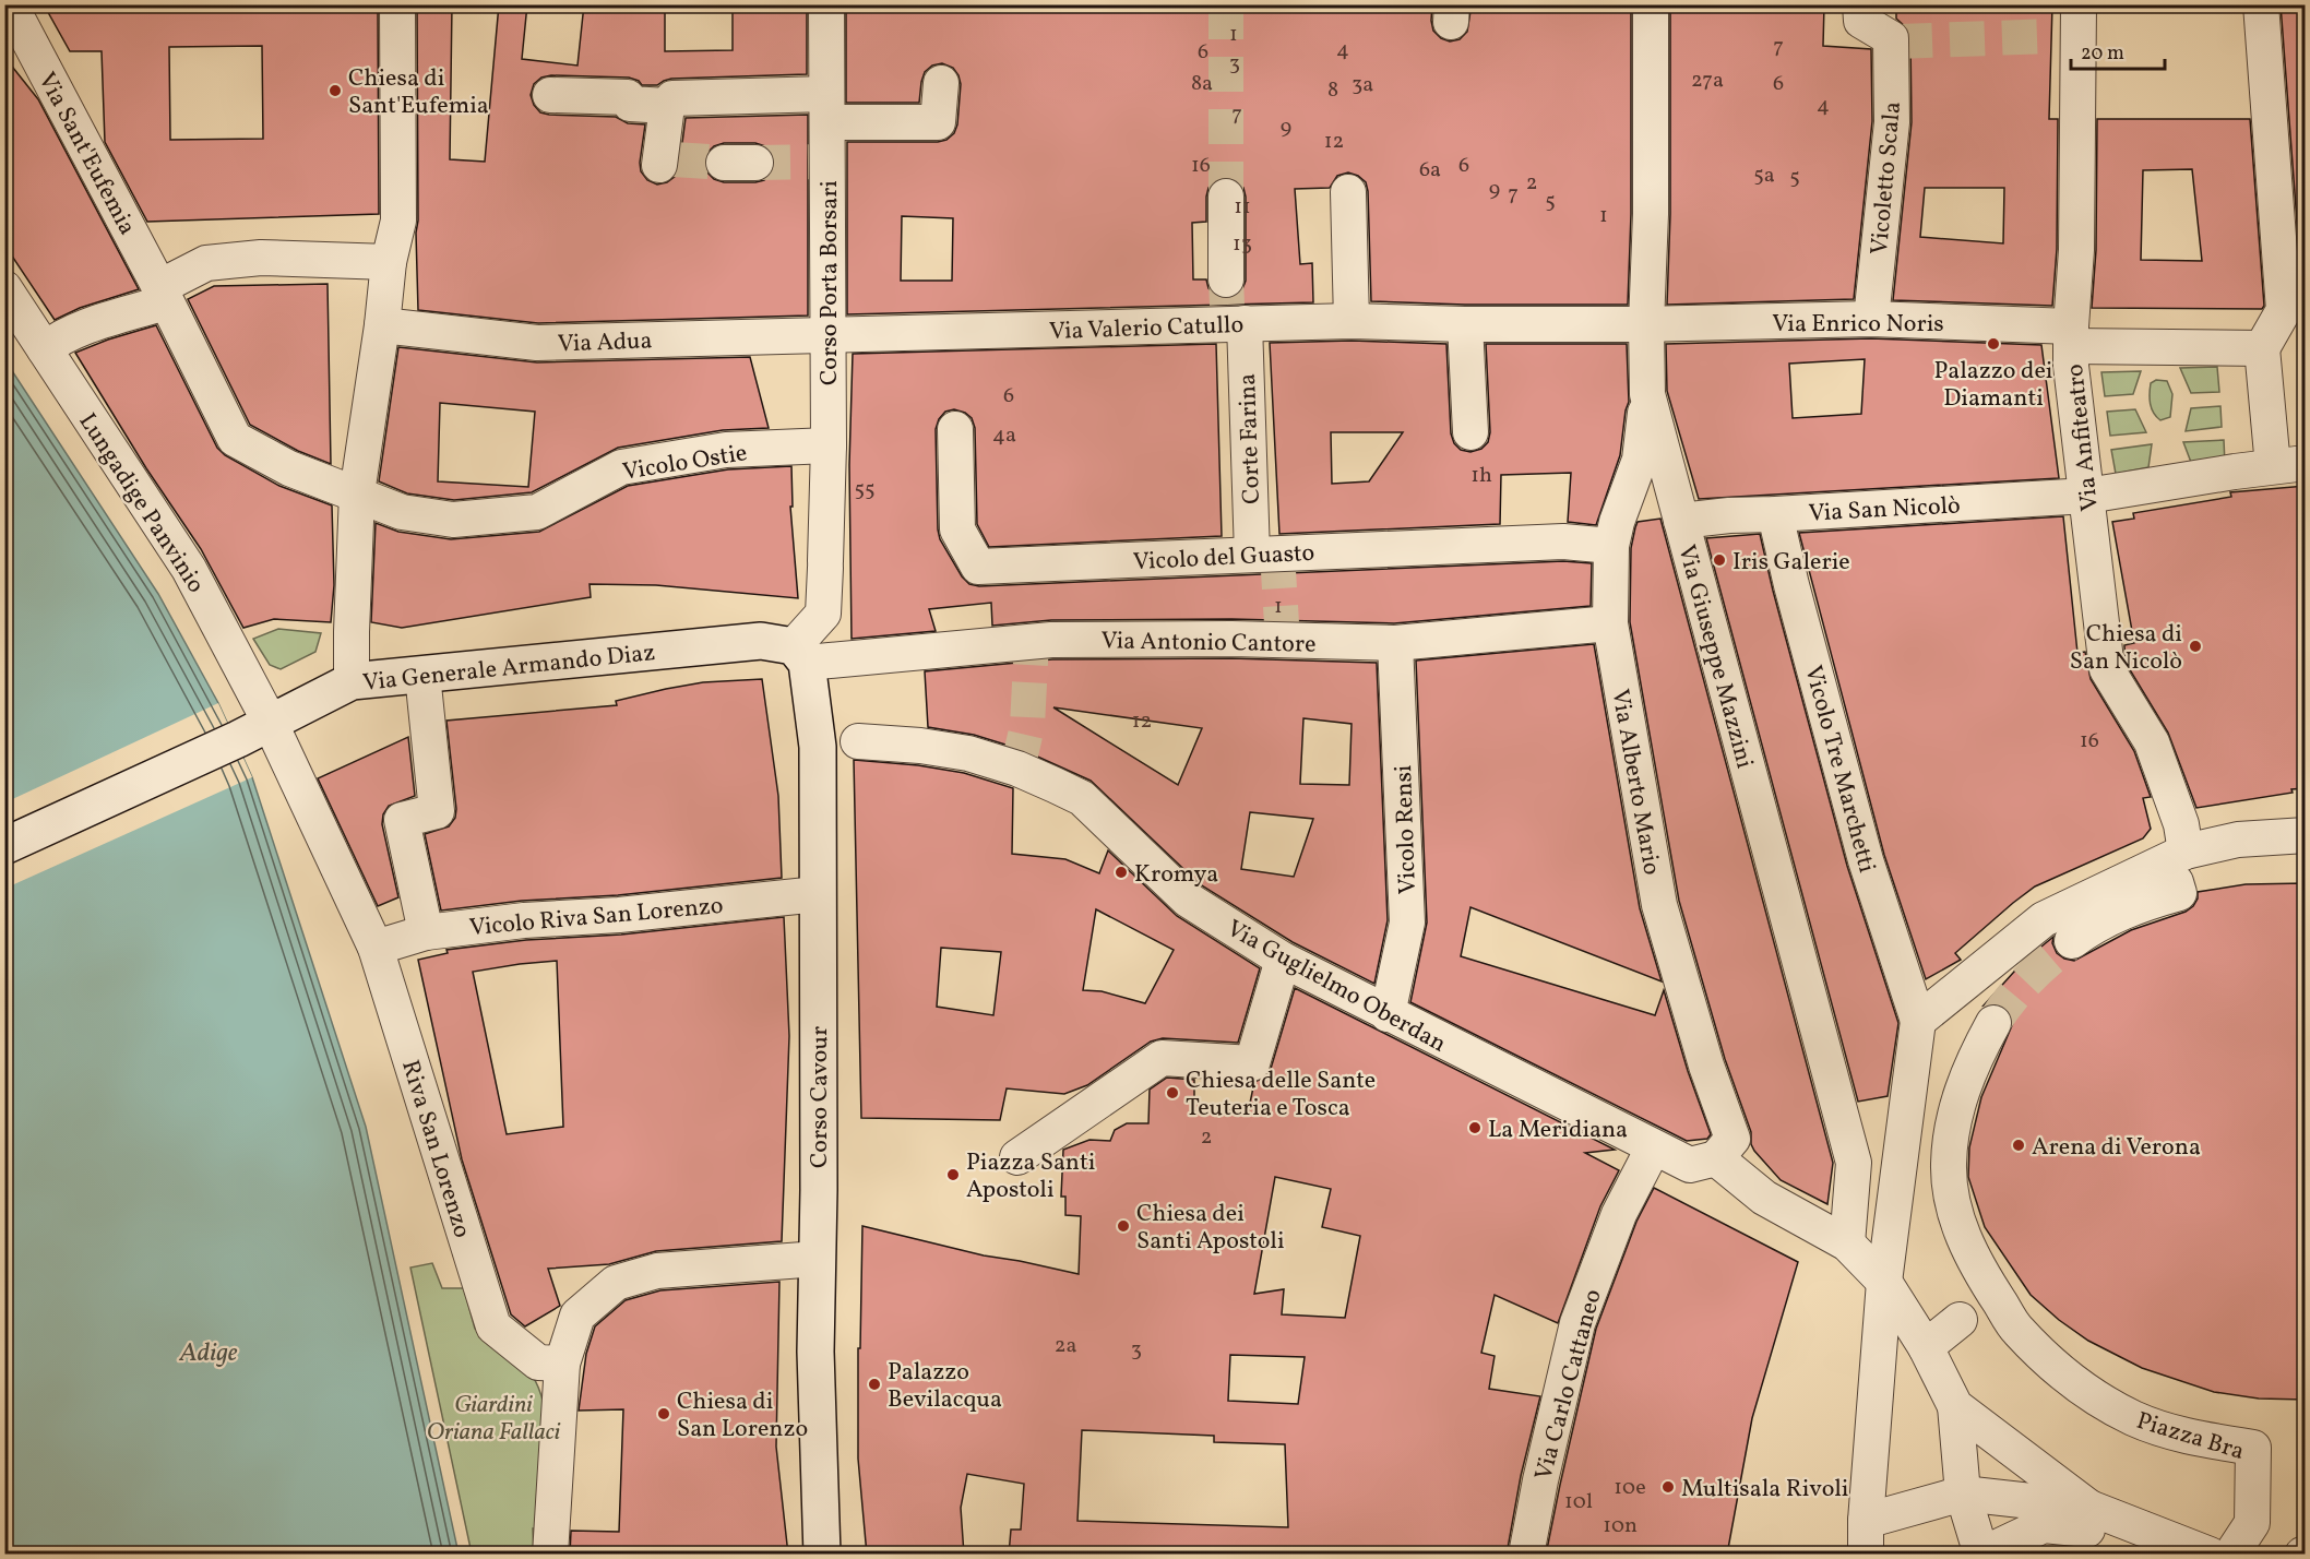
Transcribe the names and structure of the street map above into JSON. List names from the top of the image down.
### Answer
{
  "streets": {
    "street": [
      "Via Sant'Eufemia",
      "Vicoletto Scala",
      "Corso Porta Borsari",
      "Via Enrico Noris",
      "Via Valerio Catullo",
      "Via Adua",
      "Via Anfiteatro",
      "Corte Farina",
      "Vicolo Ostie",
      "Lungadige Panvinio",
      "Via San Nicolò",
      "Vicolo del Guasto",
      "Via Antonio Cantore",
      "Via Giuseppe Mazzini",
      "Via Generale Armando Diaz",
      "Vicolo Tre Marchetti",
      "Via Alberto Mario",
      "Vicolo Rensi",
      "Vicolo Riva San Lorenzo",
      "Via Guglielmo Oberdan",
      "Corso Cavour",
      "Riva San Lorenzo",
      "Via Carlo Cattaneo",
      "Piazza Bra"
    ]
  },
  "crossings": [
    ["Via Sant'Eufemia", "Vicolo Ostie"],
    ["Vicoletto Scala", "Via Enrico Noris"],
    ["Corso Porta Borsari", "Via Valerio Catullo"],
    ["Corso Porta Borsari", "Via Adua"],
    ["Corso Porta Borsari", "Vicolo Ostie"],
    ["Corso Porta Borsari", "Via Antonio Cantore"],
    ["Corso Porta Borsari", "Via Generale Armando Diaz"],
    ["Corso Porta Borsari", "Corso Cavour"],
    ["Via Enrico Noris", "Via Valerio Catullo"],
    ["Via Enrico Noris", "Via Anfiteatro"],
    ["Via Enrico Noris", "Via Giuseppe Mazzini"],
    ["Via Valerio Catullo", "Via Adua"],
    ["Via Valerio Catullo", "Corte Farina"],
    ["Via Valerio Catullo", "Via Giuseppe Mazzini"],
    ["Via Anfiteatro", "Via San Nicolò"],
    ["Corte Farina", "Vicolo del Guasto"],
    ["Lungadige Panvinio", "Via Generale Armando Diaz"],
    ["Lungadige Panvinio", "Riva San Lorenzo"],
    ["Via San Nicolò", "Via Giuseppe Mazzini"],
    ["Via San Nicolò", "Vicolo Tre Marchetti"],
    ["Vicolo del Guasto", "Via Alberto Mario"],
    ["Via Antonio Cantore", "Via Generale Armando Diaz"],
    ["Via Antonio Cantore", "Via Alberto Mario"],
    ["Via Antonio Cantore", "Vicolo Rensi"],
    ["Via Antonio Cantore", "Corso Cavour"],
    ["Via Giuseppe Mazzini", "Via Alberto Mario"],
    ["Via Generale Armando Diaz", "Corso Cavour"],
    ["Via Generale Armando Diaz", "Riva San Lorenzo"],
    ["Via Alberto Mario", "Via Guglielmo Oberdan"],
    ["Vicolo Rensi", "Via Guglielmo Oberdan"],
    ["Vicolo Riva San Lorenzo", "Corso Cavour"],
    ["Vicolo Riva San Lorenzo", "Riva San Lorenzo"],
    ["Via Guglielmo Oberdan", "Via Carlo Cattaneo"]
  ],
  "water": ["Adige"],
  "parks": ["Giardini Oriana Fallaci"],
  "places": [
    "Chiesa di Sant'Eufemia",
    "Palazzo dei Diamanti",
    "Iris Galerie",
    "Chiesa di San Nicolò",
    "Kromya",
    "Chiesa delle Sante Teuteria e Tosca",
    "La Meridiana",
    "Arena di Verona",
    "Piazza Santi Apostoli",
    "Chiesa dei Santi Apostoli",
    "Palazzo Bevilacqua",
    "Chiesa di San Lorenzo",
    "Multisala Rivoli"
  ],
  "house_numbers": [
    "1",
    "7",
    "4",
    "6",
    "3",
    "27a",
    "8a",
    "6",
    "3a",
    "8",
    "4",
    "7",
    "9",
    "12",
    "16",
    "6",
    "6a",
    "5a",
    "5",
    "2",
    "9",
    "7",
    "5",
    "11",
    "1",
    "13",
    "6",
    "4a",
    "1h",
    "55",
    "1",
    "12",
    "16",
    "2",
    "2a",
    "3",
    "10e",
    "10l",
    "10n"
  ],
  "scale_bar": "20 m"
}
